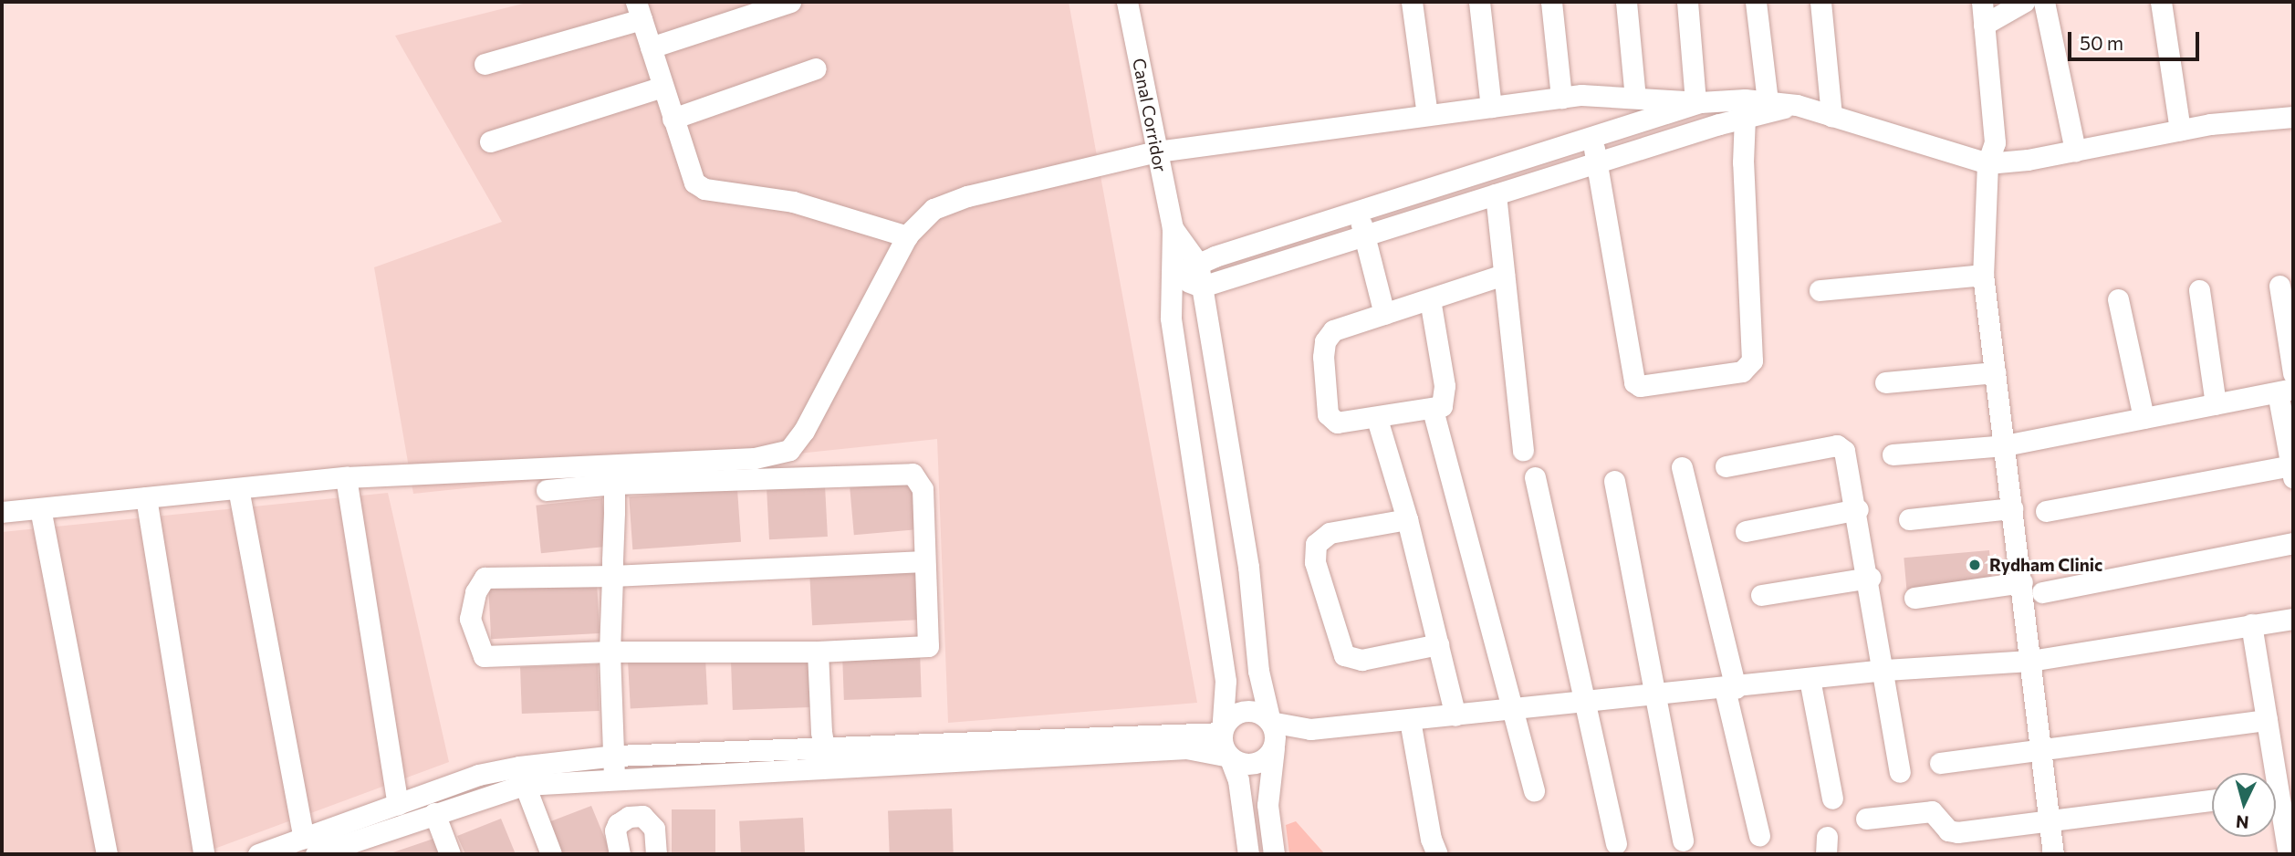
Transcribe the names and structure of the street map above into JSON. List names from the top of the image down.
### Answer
{
  "streets": {
    "street": ["Canal Corridor"]
  },
  "places": ["Rydham Clinic"],
  "scale_bar": "50 m",
  "north": "bottom"
}
